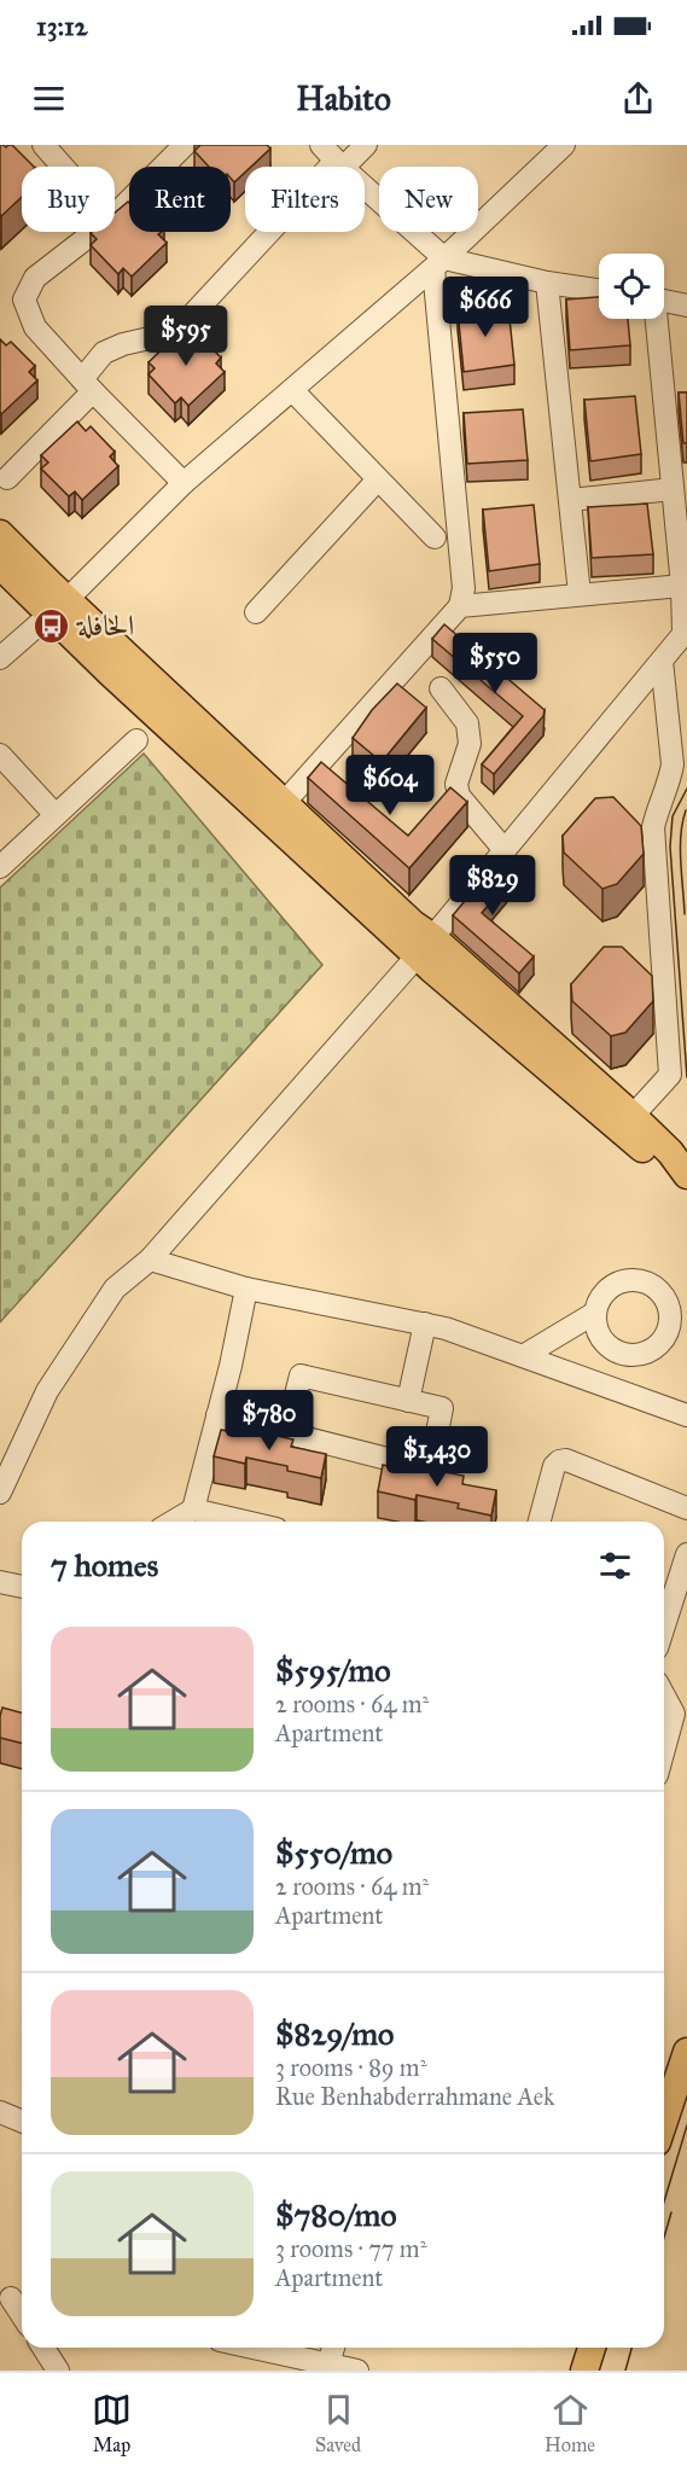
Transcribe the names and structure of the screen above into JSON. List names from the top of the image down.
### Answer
{
  "places": {
    "bus stop": ["الحافلة"]
  },
  "page": {
    "status": "13:12",
    "header": "Habito",
    "chip": [
      "Buy",
      "Rent",
      "Filters",
      "New"
    ],
    "price": [
      "$666",
      "$595",
      "$550",
      "$604",
      "$829",
      "$780",
      "$1,430"
    ],
    "heading": "7 homes",
    "list": [
      {
        "name": "$595/mo",
        "note": "2 rooms · 64 m² · Apartment"
      },
      {
        "name": "$550/mo",
        "note": "2 rooms · 64 m² · Apartment"
      },
      {
        "name": "$829/mo",
        "note": "3 rooms · 89 m² · Rue Benhabderrahmane Aek"
      },
      {
        "name": "$780/mo",
        "note": "3 rooms · 77 m² · Apartment"
      }
    ],
    "tabs": ["Map", "Saved", "Home"]
  }
}
